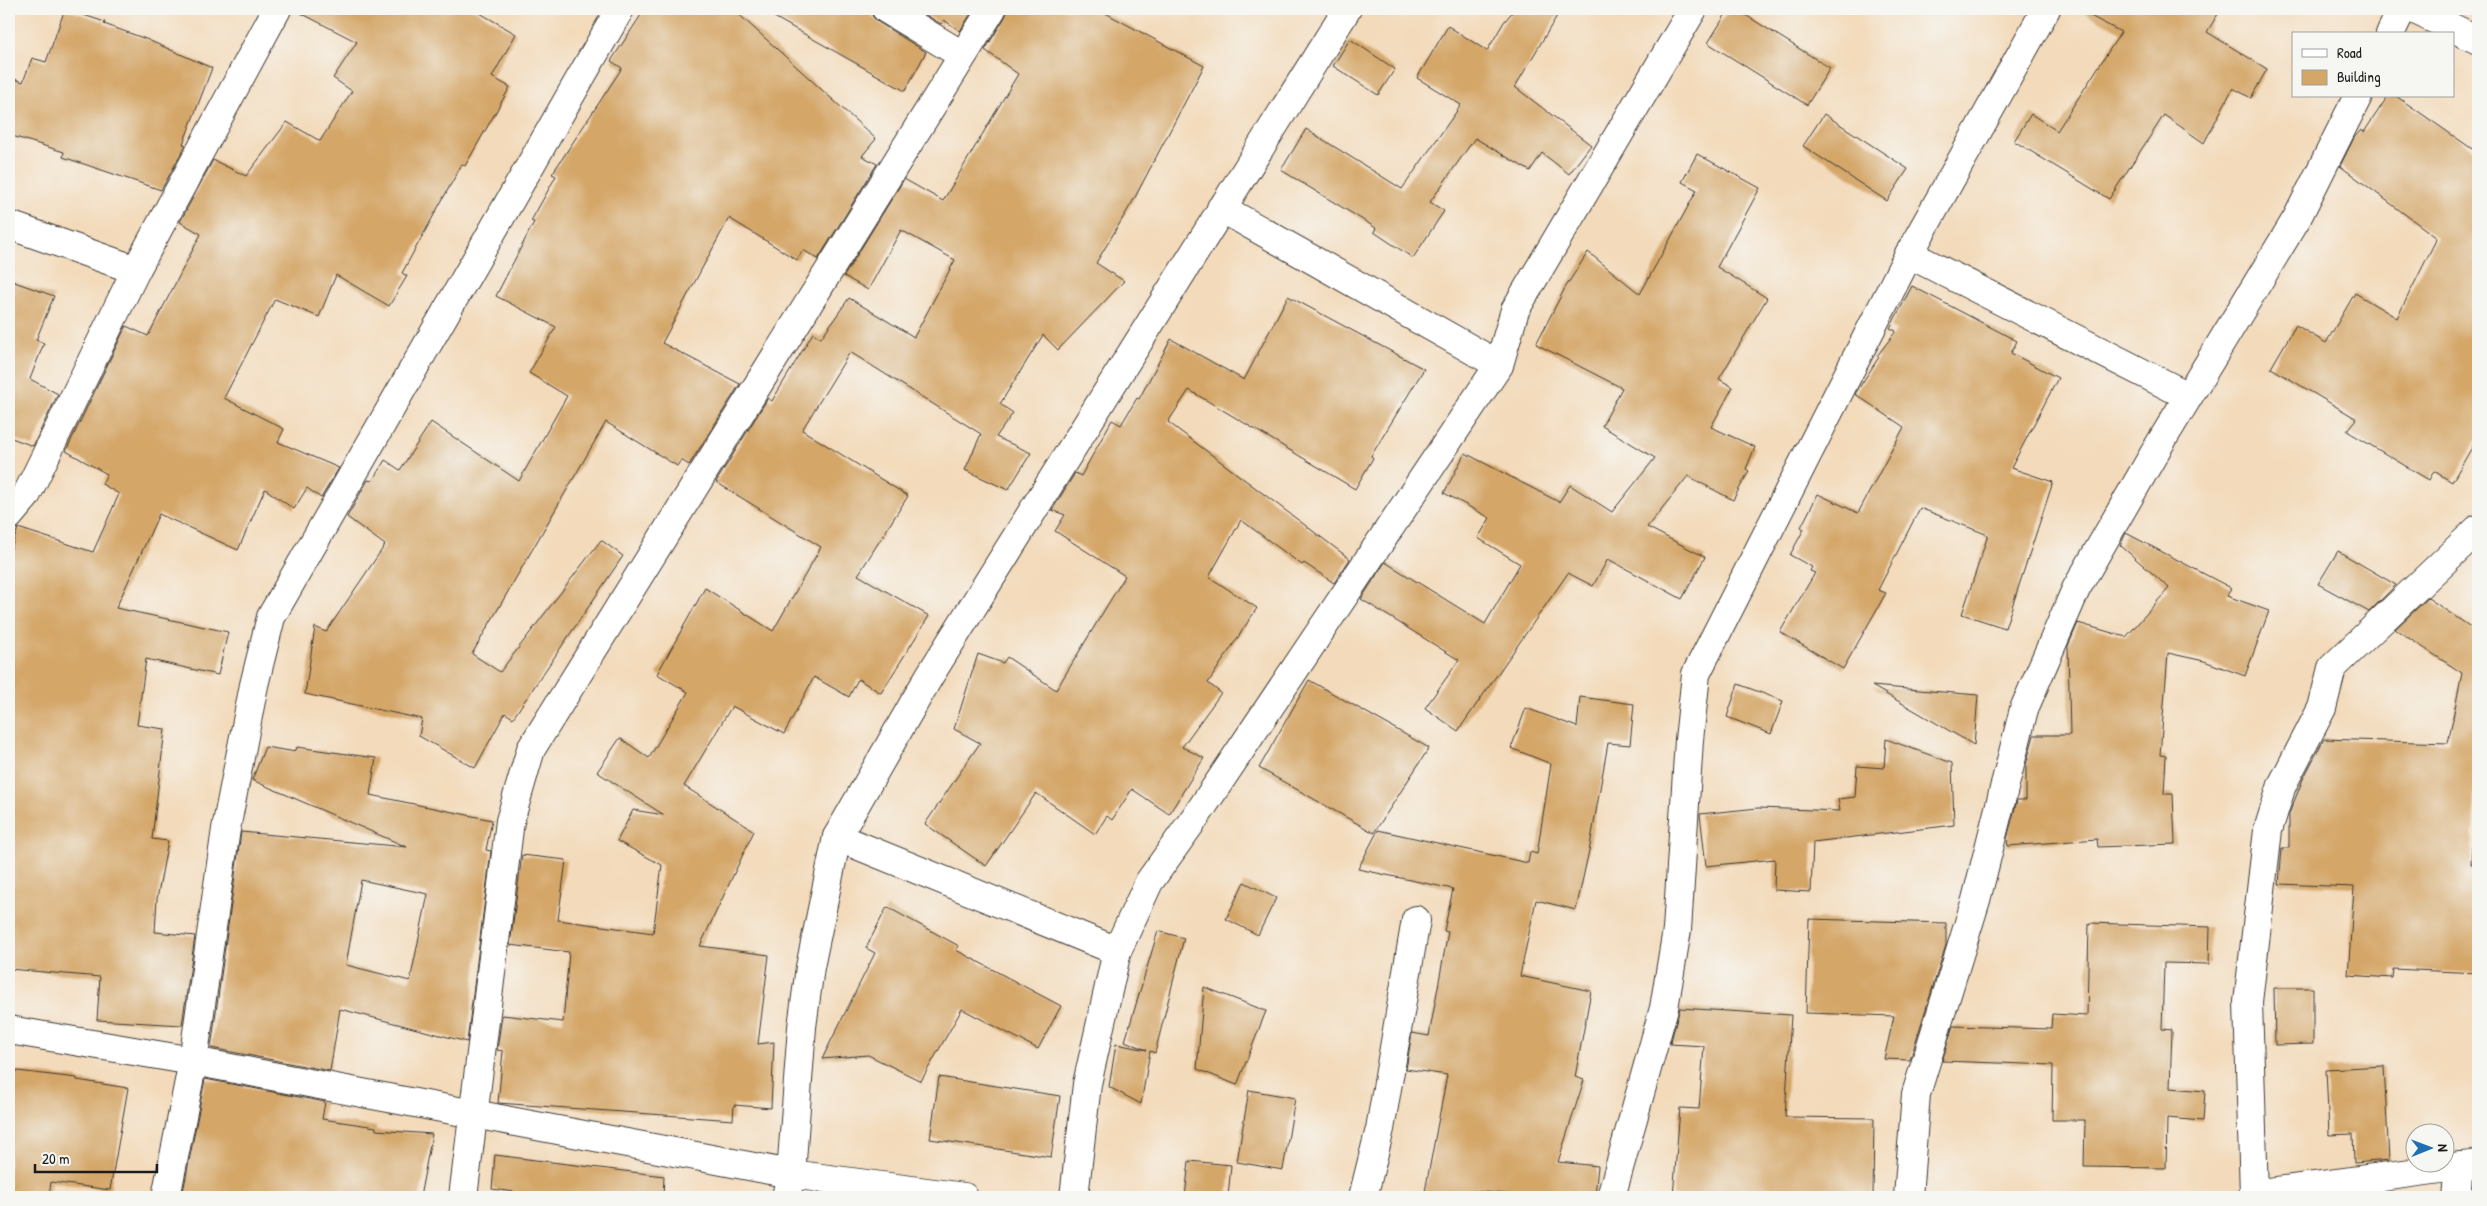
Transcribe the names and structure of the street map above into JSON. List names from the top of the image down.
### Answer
{
  "legend": ["Road", "Building"],
  "scale_bar": "20 m",
  "north": "right"
}
